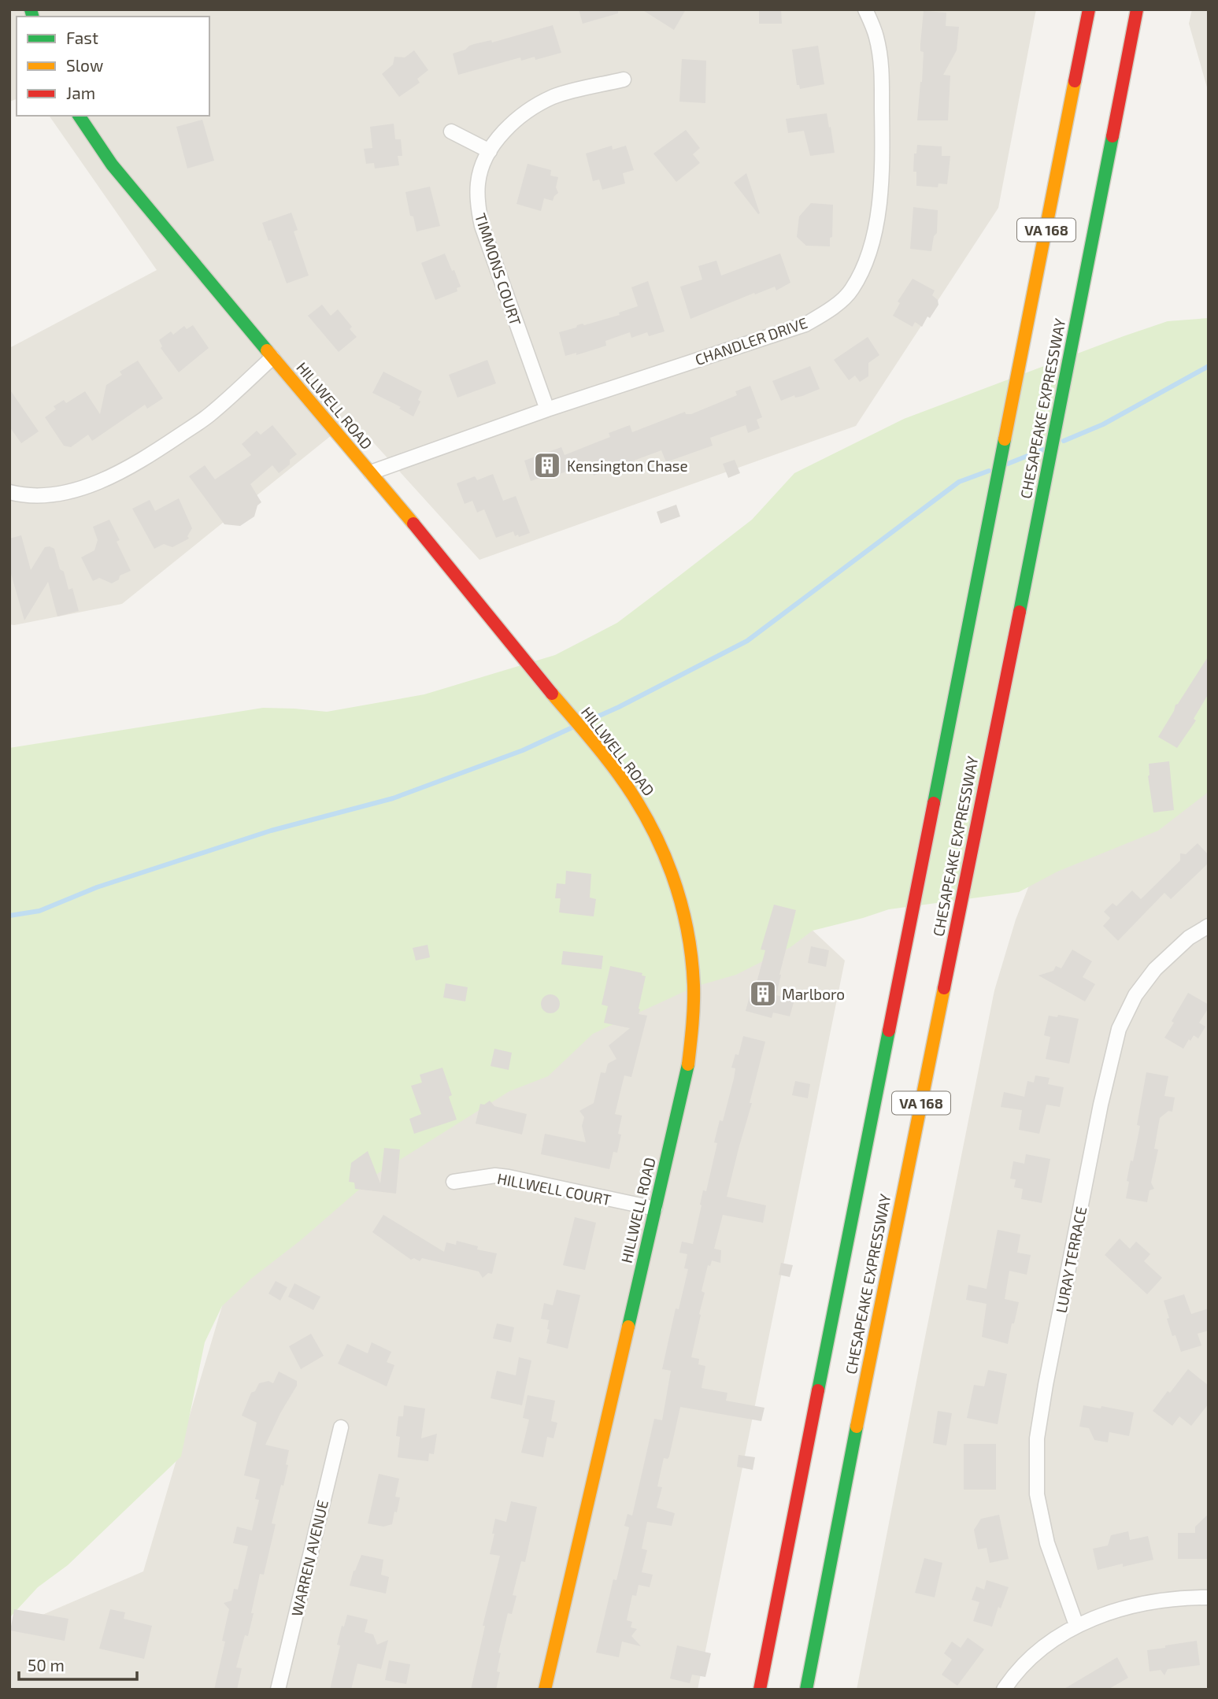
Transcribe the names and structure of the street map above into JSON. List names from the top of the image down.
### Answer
{
  "streets": {
    "main road": ["VA 168", "HILLWELL ROAD", "CHESAPEAKE EXPRESSWAY"],
    "street": [
      "TIMMONS COURT",
      "CHANDLER DRIVE",
      "HILLWELL COURT",
      "LURAY TERRACE",
      "WARREN AVENUE"
    ]
  },
  "crossings": [
    ["TIMMONS COURT", "CHANDLER DRIVE"],
    ["CHANDLER DRIVE", "HILLWELL ROAD"],
    ["HILLWELL ROAD", "HILLWELL COURT"]
  ],
  "places": {
    "building": ["Kensington Chase", "Marlboro"]
  },
  "legend": ["Fast", "Slow", "Jam"],
  "scale_bar": "50 m"
}
